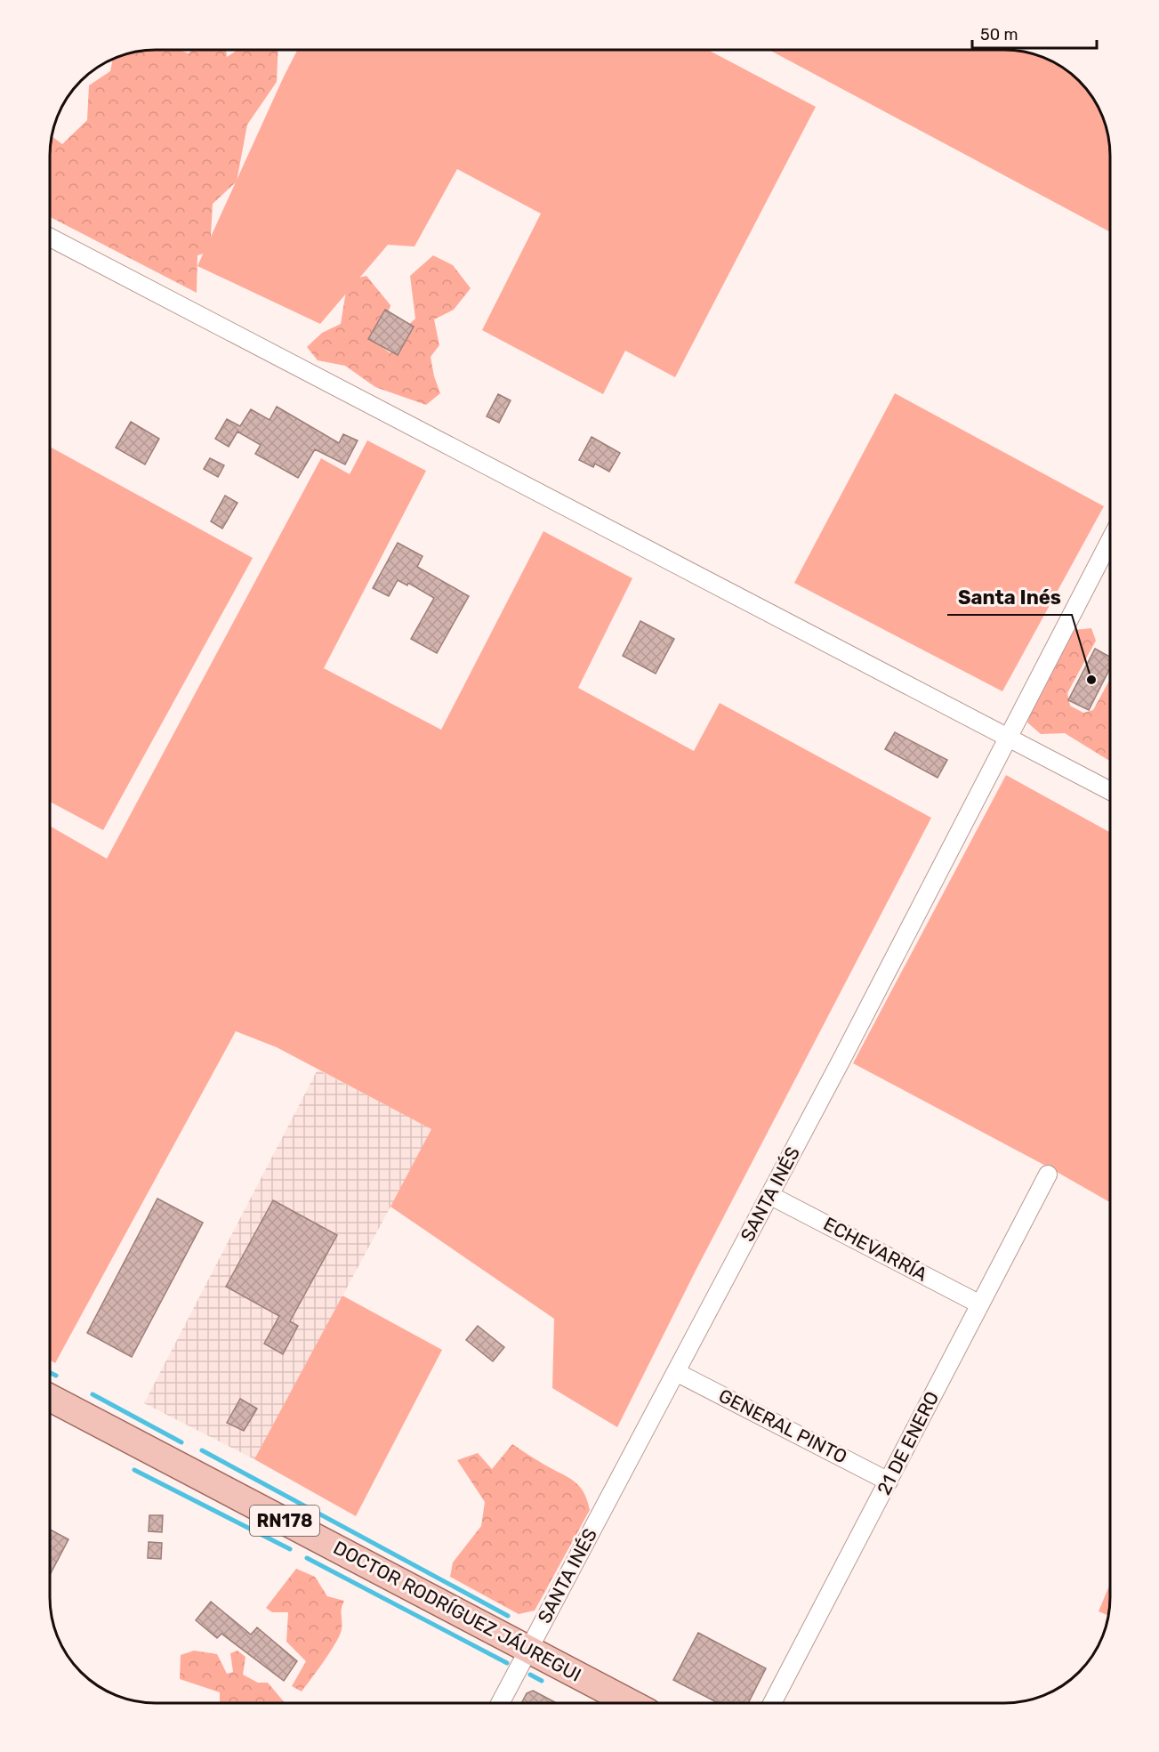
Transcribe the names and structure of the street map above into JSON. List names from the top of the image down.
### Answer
{
  "streets": {
    "main road": ["RN178", "DOCTOR RODRÍGUEZ JÁUREGUI"],
    "street": [
      "SANTA INÉS",
      "ECHEVARRÍA",
      "GENERAL PINTO",
      "21 DE ENERO"
    ]
  },
  "crossings": [
    ["SANTA INÉS", "ECHEVARRÍA"],
    ["SANTA INÉS", "GENERAL PINTO"],
    ["SANTA INÉS", "DOCTOR RODRÍGUEZ JÁUREGUI"],
    ["ECHEVARRÍA", "21 DE ENERO"],
    ["GENERAL PINTO", "21 DE ENERO"]
  ],
  "places": ["Santa Inés"],
  "scale_bar": "50 m"
}
